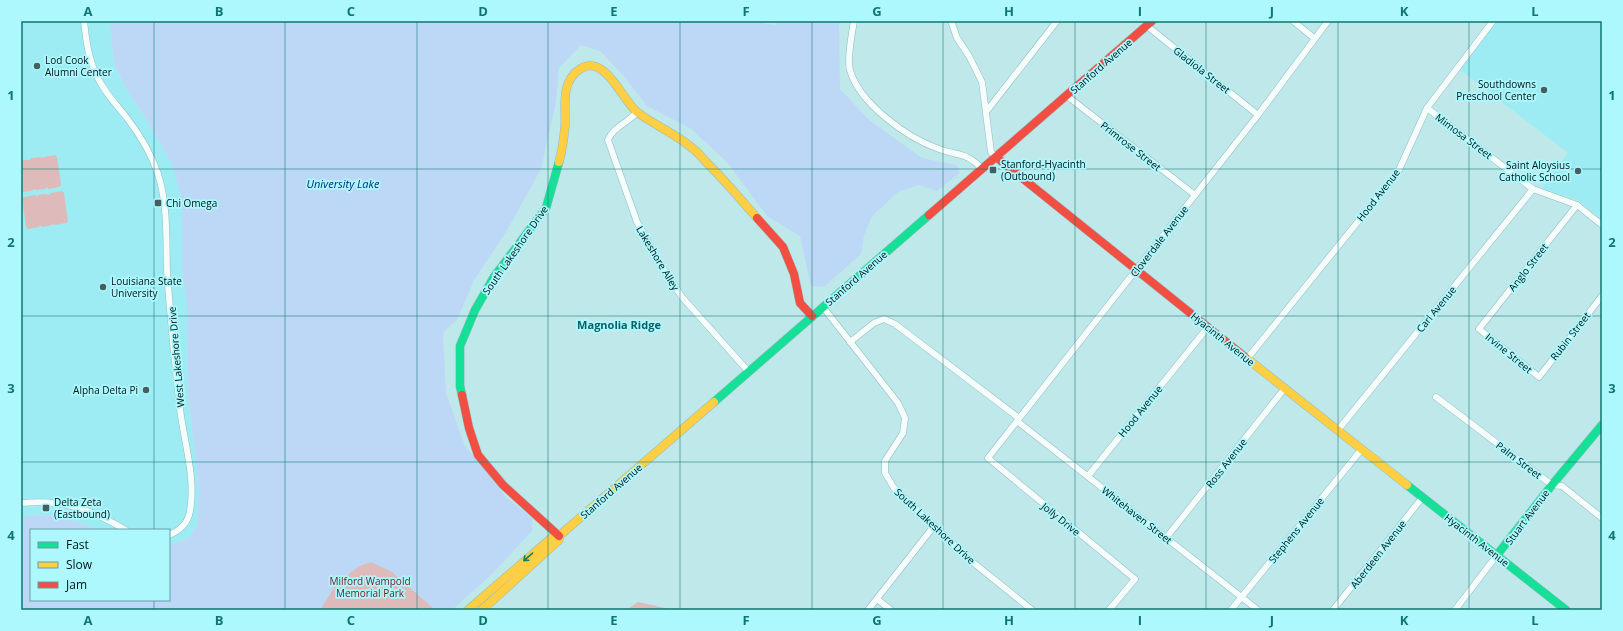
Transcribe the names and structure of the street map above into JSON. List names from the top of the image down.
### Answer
{
  "streets": {
    "street": [
      "Stanford Avenue",
      "Gladiola Street",
      "Mimosa Street",
      "Primrose Street",
      "Hood Avenue",
      "Cloverdale Avenue",
      "South Lakeshore Drive",
      "Lakeshore Alley",
      "Anglo Street",
      "Carl Avenue",
      "Rubin Street",
      "Hyacinth Avenue",
      "Irvine Street",
      "West Lakeshore Drive",
      "Palm Street",
      "Ross Avenue",
      "Whitehaven Street",
      "Stuart Avenue",
      "Jolly Drive",
      "Stephens Avenue",
      "Aberdeen Avenue"
    ]
  },
  "crossings": [
    ["Stanford Avenue", "Gladiola Street"],
    ["Stanford Avenue", "Primrose Street"],
    ["Stanford Avenue", "South Lakeshore Drive"],
    ["Stanford Avenue", "Lakeshore Alley"],
    ["Stanford Avenue", "Hyacinth Avenue"],
    ["Gladiola Street", "Cloverdale Avenue"],
    ["Mimosa Street", "Hood Avenue"],
    ["Mimosa Street", "Anglo Street"],
    ["Mimosa Street", "Carl Avenue"],
    ["Primrose Street", "Cloverdale Avenue"],
    ["Hood Avenue", "Hyacinth Avenue"],
    ["Hood Avenue", "Whitehaven Street"],
    ["Cloverdale Avenue", "Hyacinth Avenue"],
    ["Cloverdale Avenue", "Whitehaven Street"],
    ["Cloverdale Avenue", "Jolly Drive"],
    ["South Lakeshore Drive", "Lakeshore Alley"],
    ["South Lakeshore Drive", "Whitehaven Street"],
    ["Anglo Street", "Irvine Street"],
    ["Carl Avenue", "Hyacinth Avenue"],
    ["Rubin Street", "Irvine Street"],
    ["Hyacinth Avenue", "Ross Avenue"],
    ["Hyacinth Avenue", "Stuart Avenue"],
    ["Hyacinth Avenue", "Stephens Avenue"],
    ["Hyacinth Avenue", "Aberdeen Avenue"],
    ["Palm Street", "Stuart Avenue"],
    ["Ross Avenue", "Whitehaven Street"],
    ["Whitehaven Street", "Stephens Avenue"]
  ],
  "districts": ["Magnolia Ridge"],
  "water": ["University Lake"],
  "parks": ["Milford Wampold Memorial Park"],
  "places": {
    "other": [
      "Lod Cook Alumni Center",
      "Southdowns Preschool Center",
      "Saint Aloysius Catholic School",
      "Louisiana State University",
      "Alpha Delta Pi"
    ],
    "transit": ["Stanford-Hyacinth (Outbound)", "Chi Omega", "Delta Zeta (Eastbound)"]
  },
  "legend": ["Fast", "Slow", "Jam"],
  "grid": {
    "columns": [
      "A",
      "B",
      "C",
      "D",
      "E",
      "F",
      "G",
      "H",
      "I",
      "J",
      "K",
      "L"
    ],
    "rows": [
      "1",
      "2",
      "3",
      "4"
    ]
  }
}
